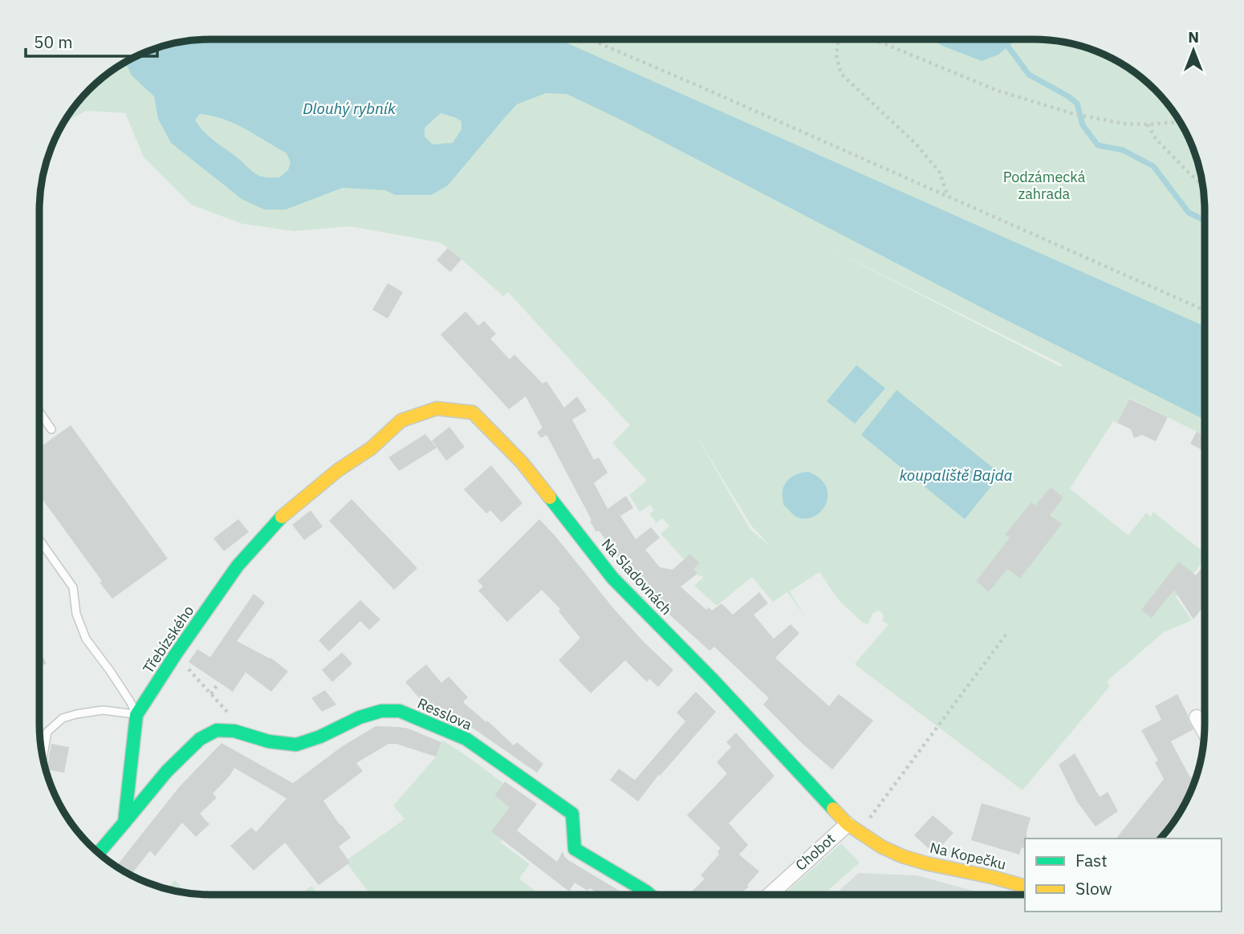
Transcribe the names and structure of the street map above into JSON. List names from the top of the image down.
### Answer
{
  "streets": {
    "street": [
      "Na Sladovnách",
      "Třebízského",
      "Resslova",
      "Chobot",
      "Na Kopečku"
    ]
  },
  "crossings": [
    ["Na Sladovnách", "Třebízského"],
    ["Na Sladovnách", "Chobot"],
    ["Na Sladovnách", "Na Kopečku"],
    ["Třebízského", "Resslova"]
  ],
  "water": ["Dlouhý rybník", "koupaliště Bajda"],
  "parks": ["Podzámecká zahrada"],
  "legend": ["Fast", "Slow"],
  "scale_bar": "50 m",
  "north": "top"
}
